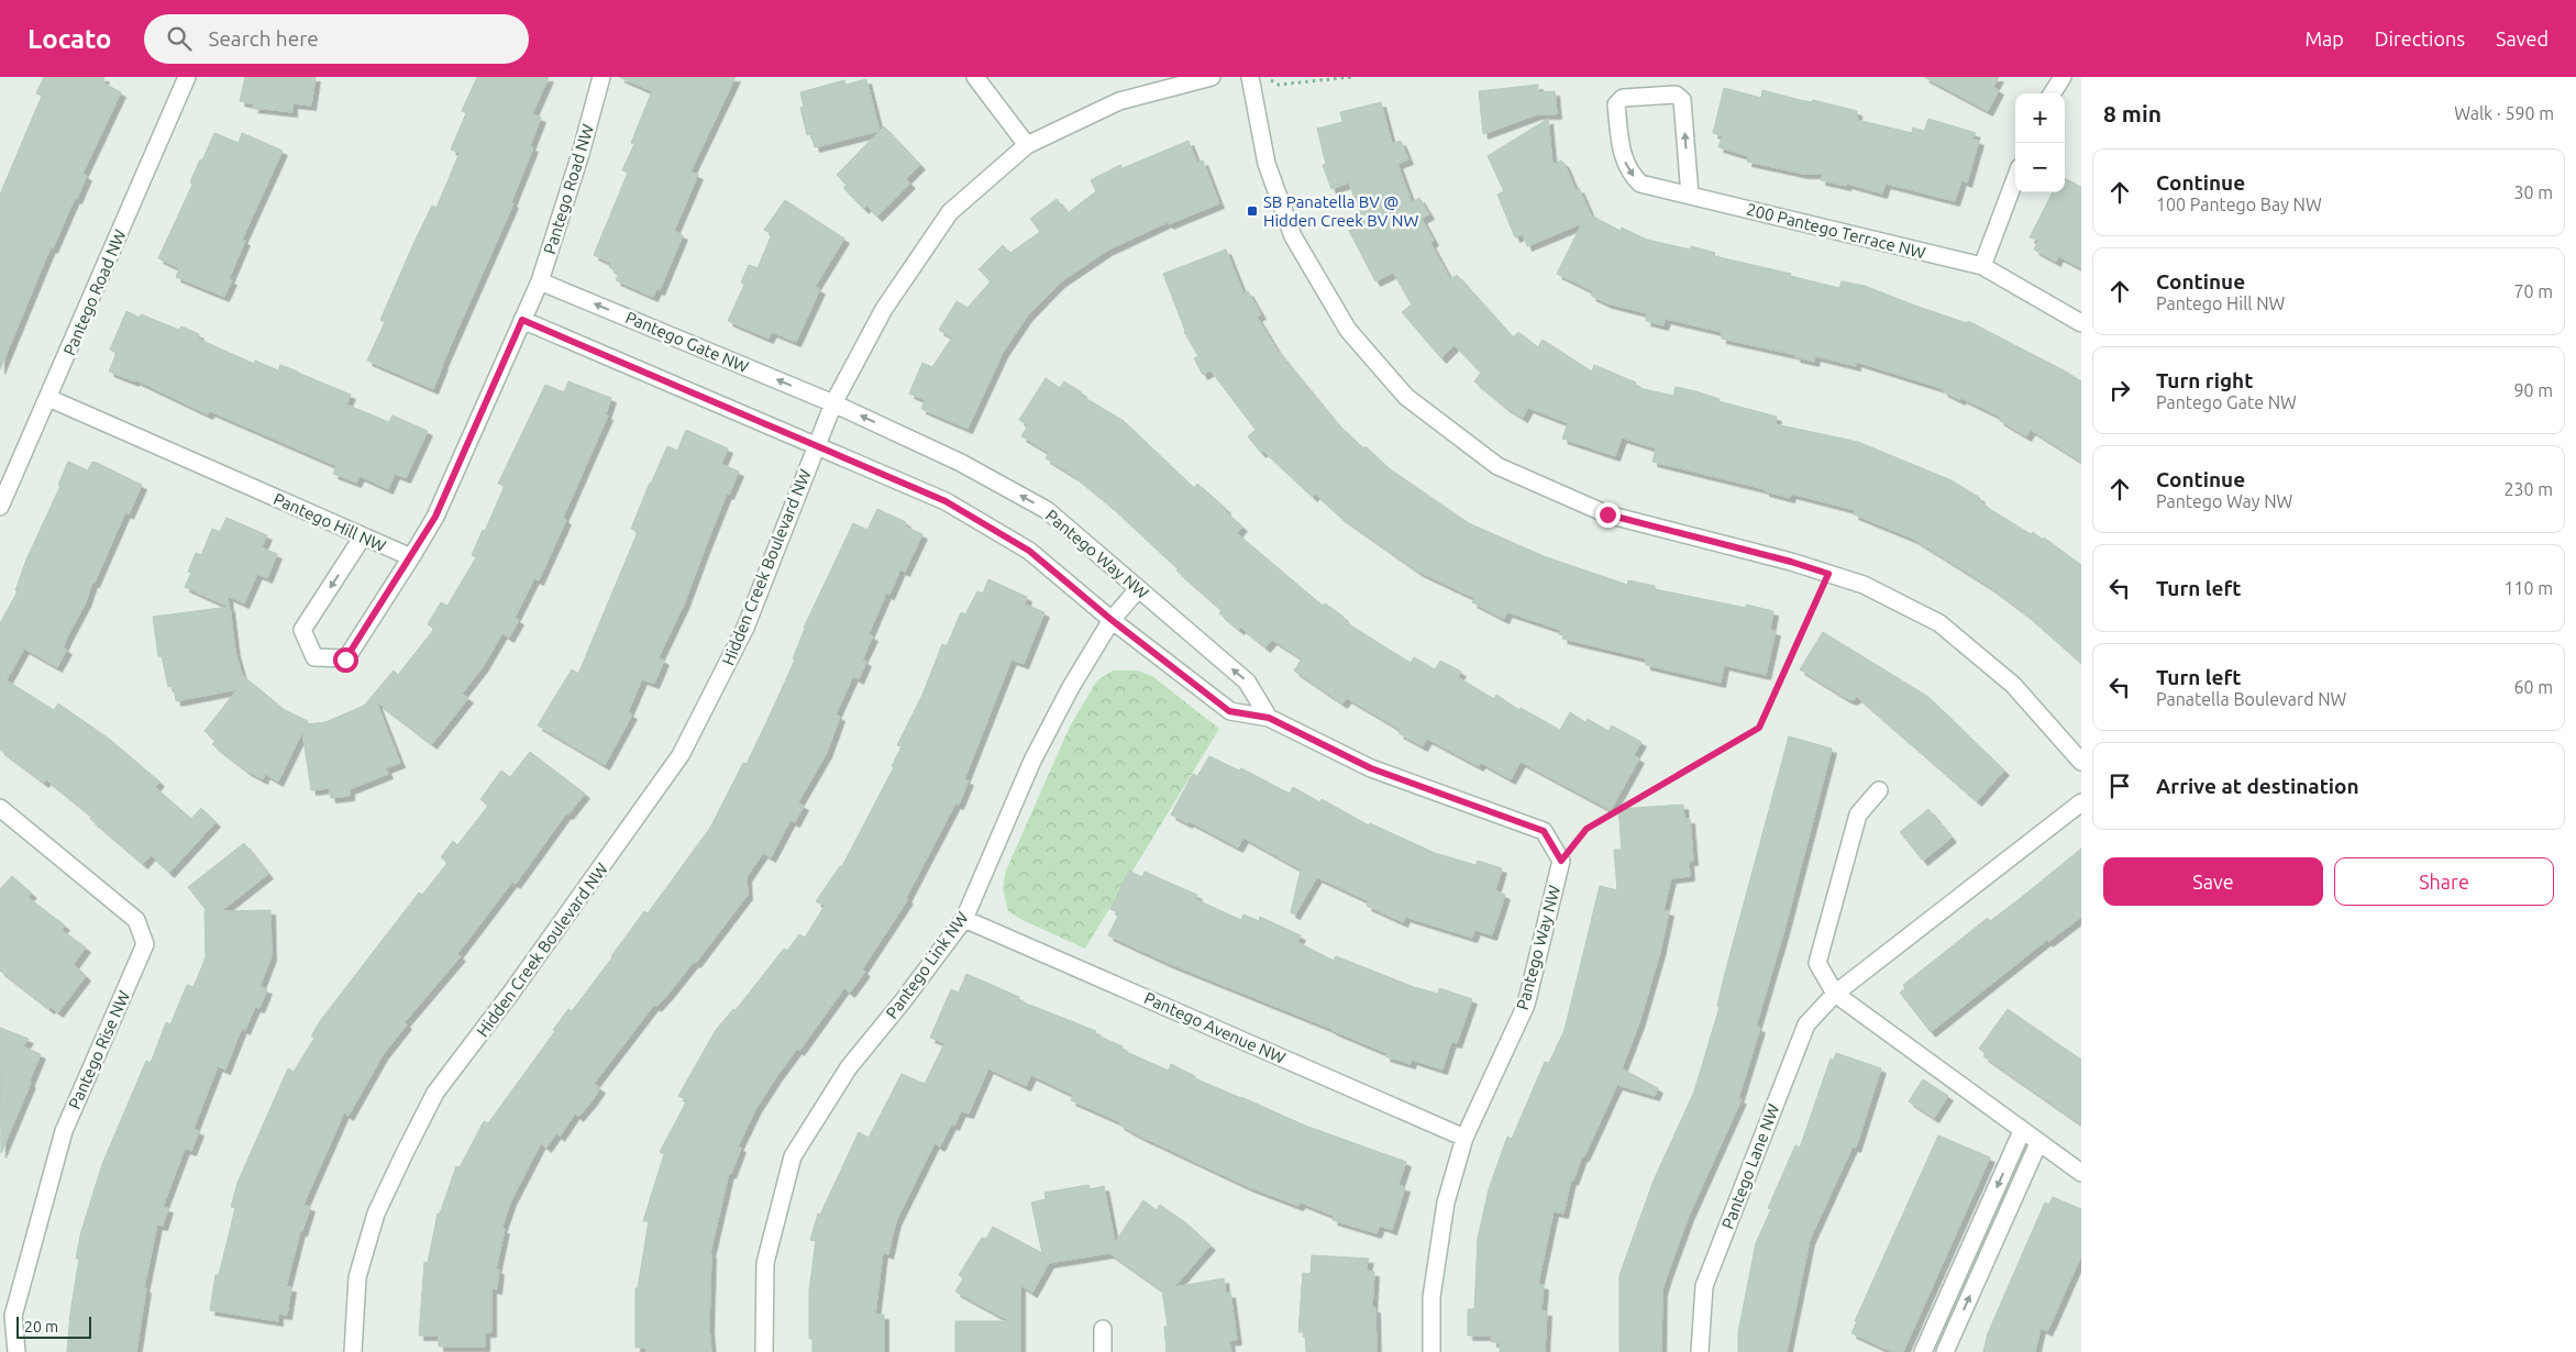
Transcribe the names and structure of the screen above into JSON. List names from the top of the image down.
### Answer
{
  "streets": {
    "street": [
      "Pantego Road NW",
      "200 Pantego Terrace NW",
      "Pantego Gate NW",
      "Pantego Hill NW",
      "Pantego Way NW",
      "Hidden Creek Boulevard NW",
      "Pantego Link NW",
      "Pantego Avenue NW",
      "Pantego Rise NW",
      "Pantego Lane NW"
    ]
  },
  "crossings": [
    ["Pantego Road NW", "Pantego Gate NW"],
    ["Pantego Road NW", "Pantego Hill NW"],
    ["Pantego Gate NW", "Pantego Way NW"],
    ["Pantego Gate NW", "Hidden Creek Boulevard NW"],
    ["Pantego Way NW", "Hidden Creek Boulevard NW"],
    ["Pantego Way NW", "Pantego Link NW"],
    ["Pantego Way NW", "Pantego Avenue NW"],
    ["Pantego Link NW", "Pantego Avenue NW"]
  ],
  "places": {
    "transit": ["SB Panatella BV @ Hidden Creek BV NW"]
  },
  "scale_bar": "20 m",
  "page": {
    "header": "Locato",
    "search": "Search here",
    "nav": ["Map", "Directions", "Saved"],
    "heading": ["8 min", "Walk · 590 m"],
    "map_buttons": ["+", "−"],
    "list": [
      ["Continue", "100 Pantego Bay NW", "30 m"],
      ["Continue", "Pantego Hill NW", "70 m"],
      ["Turn right", "Pantego Gate NW", "90 m"],
      ["Continue", "Pantego Way NW", "230 m"],
      ["Turn left", "110 m"],
      ["Turn left", "Panatella Boulevard NW", "60 m"],
      "Arrive at destination"
    ],
    "buttons": ["Save", "Share"],
    "scale": "20 m"
  }
}
